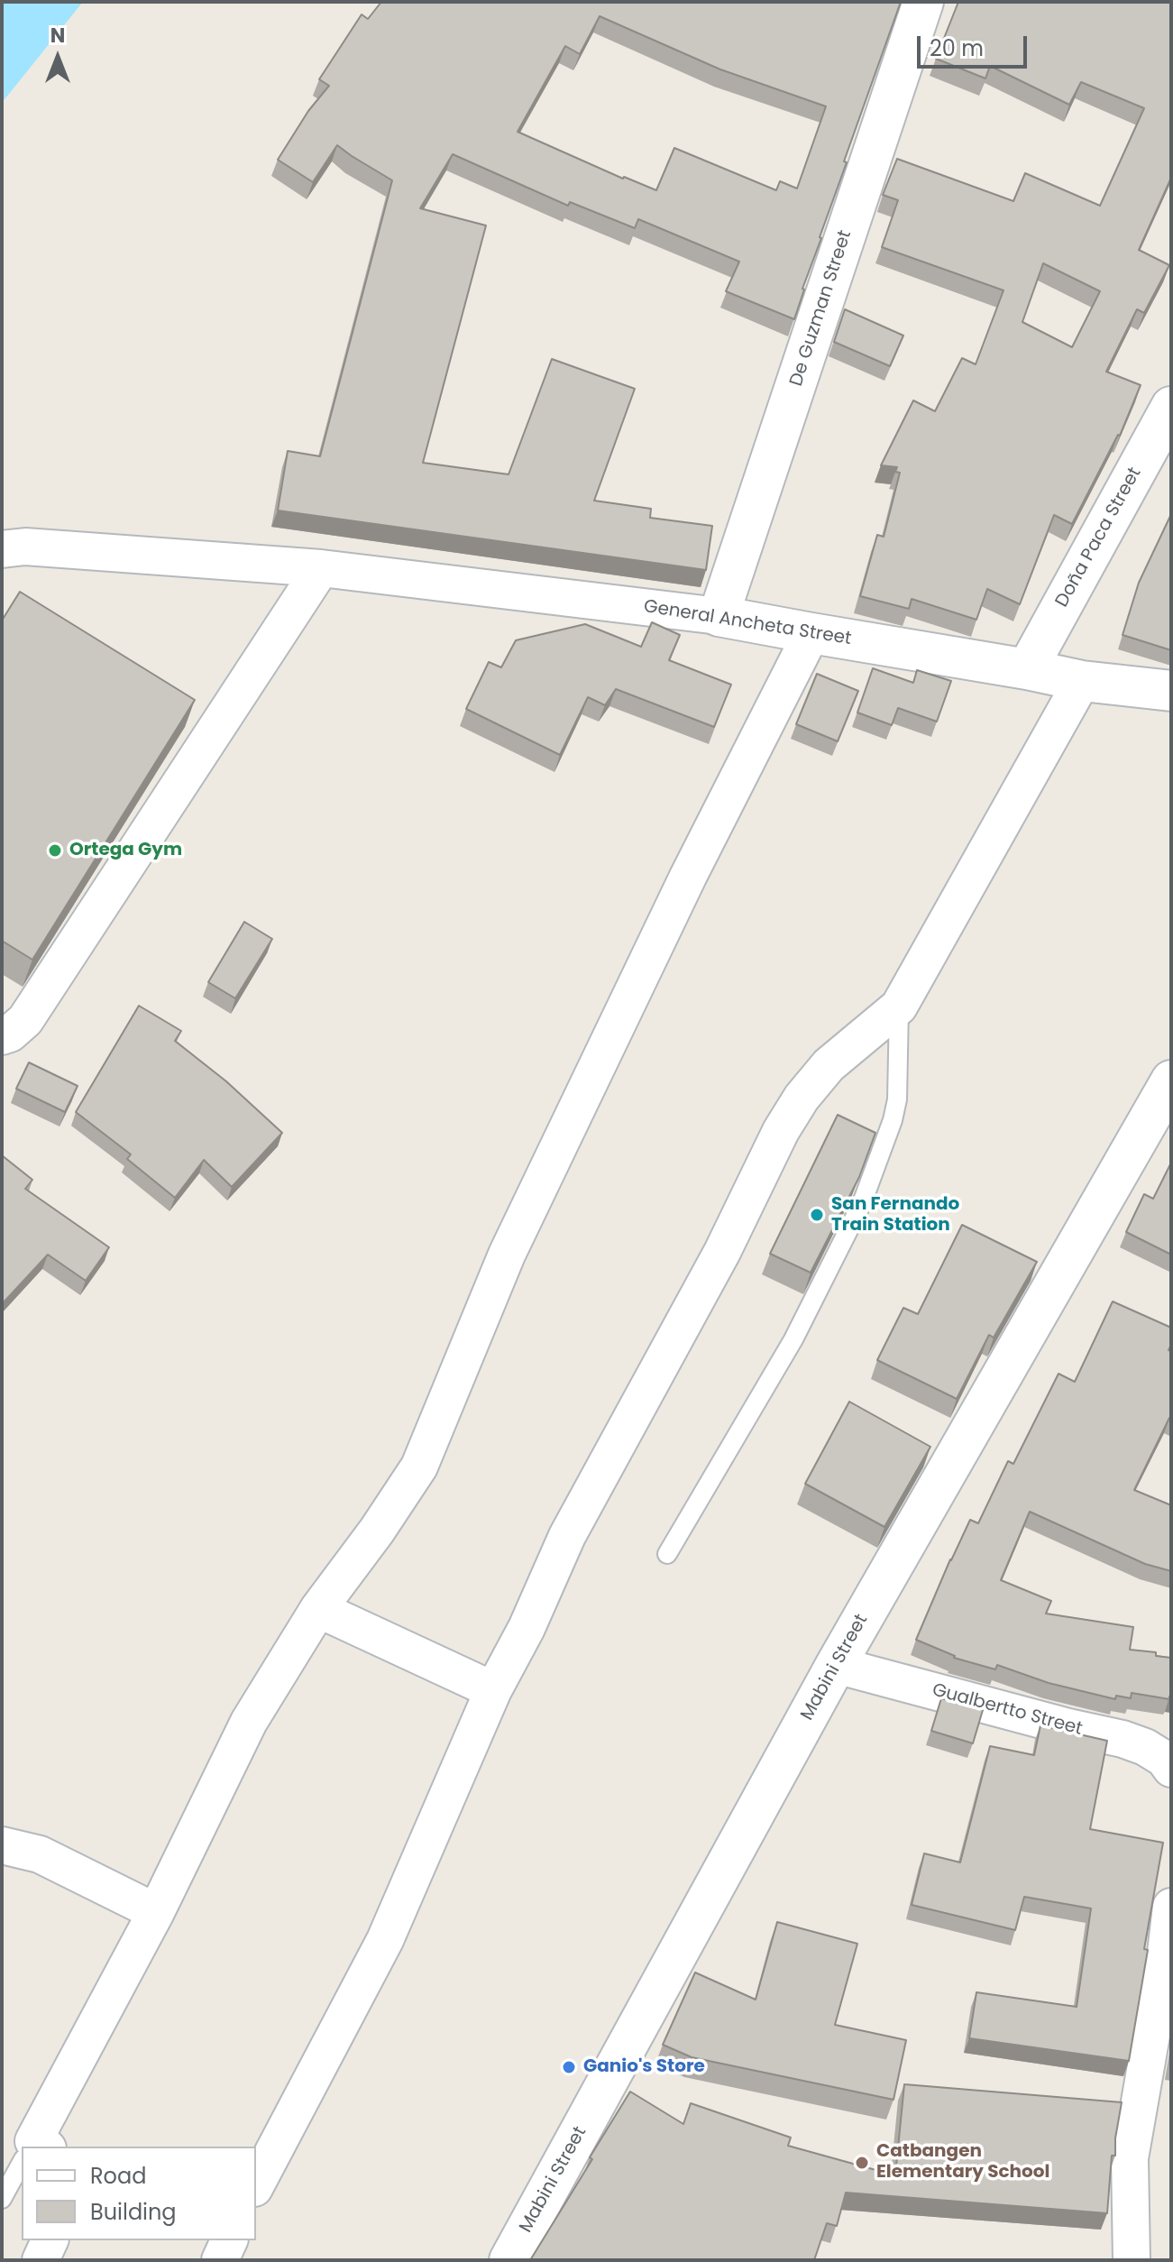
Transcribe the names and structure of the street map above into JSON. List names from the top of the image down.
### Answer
{
  "streets": {
    "street": [
      "De Guzman Street",
      "Doña Paca Street",
      "General Ancheta Street",
      "Mabini Street",
      "Gualbertto Street"
    ]
  },
  "crossings": [
    ["De Guzman Street", "General Ancheta Street"],
    ["Doña Paca Street", "General Ancheta Street"],
    ["Mabini Street", "Gualbertto Street"]
  ],
  "places": [
    "Ortega Gym",
    "San Fernando Train Station",
    "Ganio's Store",
    "Catbangen Elementary School"
  ],
  "legend": ["Road", "Building"],
  "scale_bar": "20 m",
  "north": "top"
}
